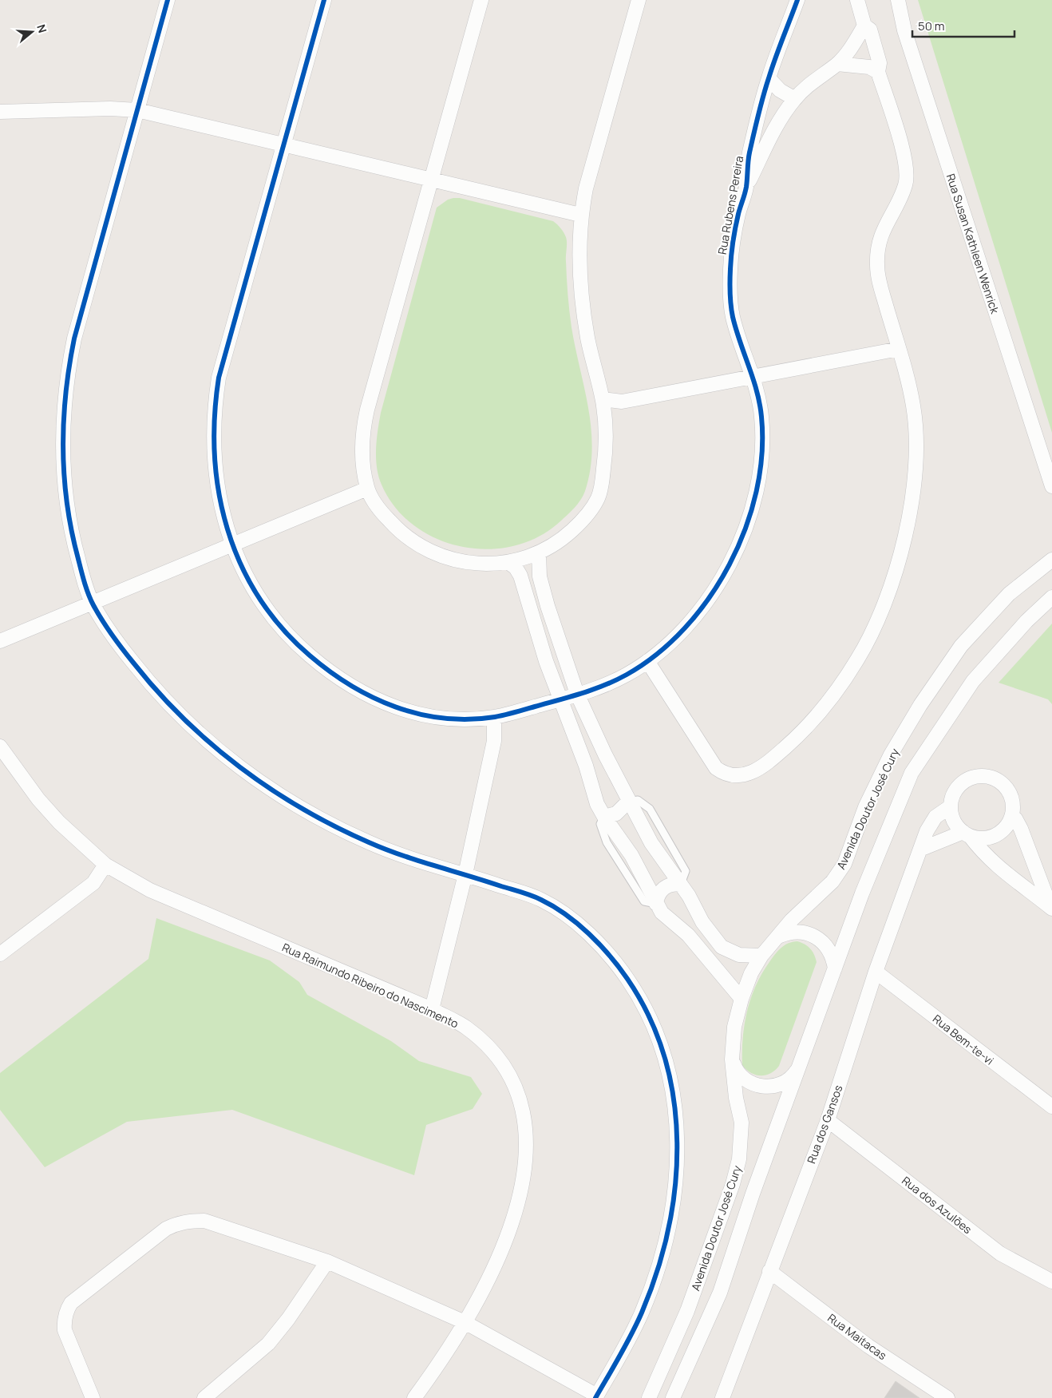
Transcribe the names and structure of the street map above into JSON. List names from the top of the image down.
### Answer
{
  "streets": {
    "street": [
      "Rua Rubens Pereira",
      "Rua Susan Kathleen Wenrick",
      "Avenida Doutor José Cury",
      "Rua Raimundo Ribeiro do Nascimento",
      "Rua Bem-te-vi",
      "Rua dos Gansos",
      "Rua dos Azulões",
      "Rua Maitacas"
    ]
  },
  "crossings": [
    ["Rua Bem-te-vi", "Rua dos Gansos"],
    ["Rua dos Gansos", "Rua dos Azulões"],
    ["Rua dos Gansos", "Rua Maitacas"]
  ],
  "scale_bar": "50 m",
  "north": "right"
}
